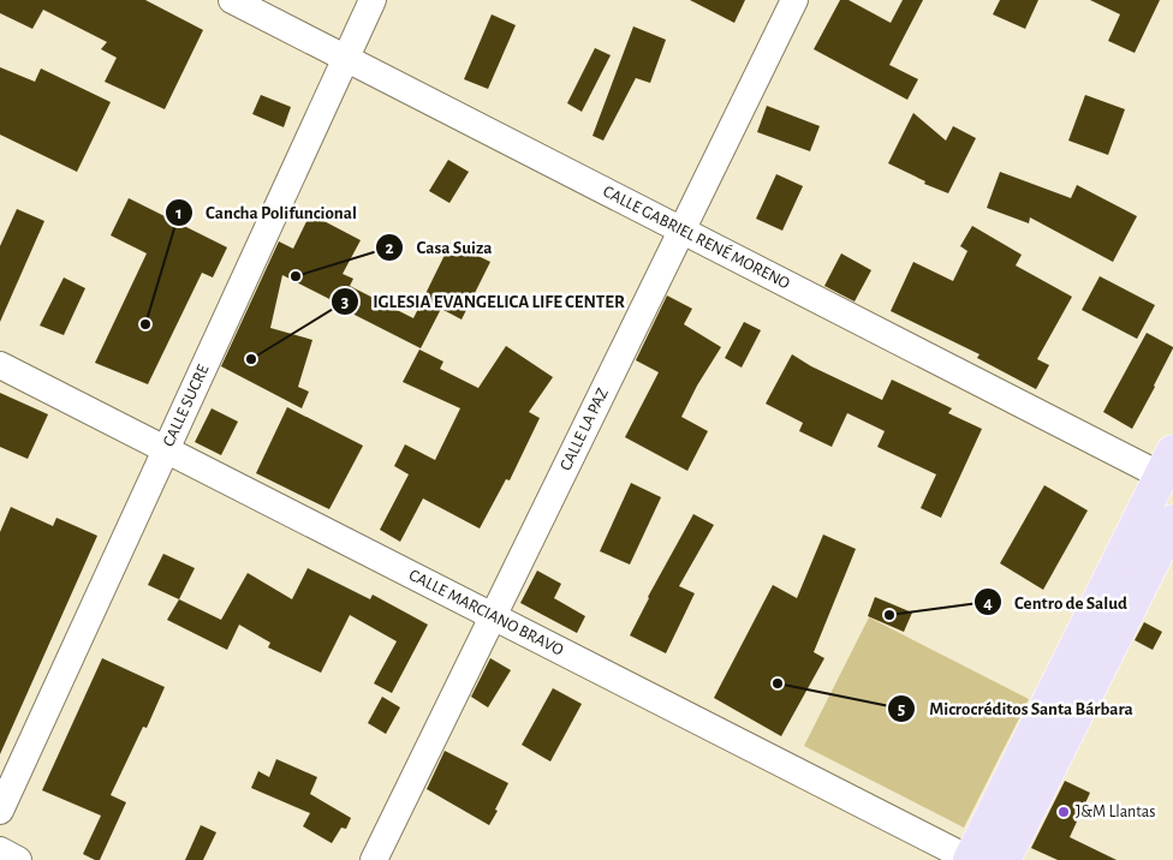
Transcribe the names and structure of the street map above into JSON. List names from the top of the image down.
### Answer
{
  "streets": {
    "street": [
      "CALLE GABRIEL RENÉ MORENO",
      "CALLE SUCRE",
      "CALLE LA PAZ",
      "CALLE MARCIANO BRAVO"
    ]
  },
  "crossings": [
    ["CALLE GABRIEL RENÉ MORENO", "CALLE SUCRE"],
    ["CALLE GABRIEL RENÉ MORENO", "CALLE LA PAZ"],
    ["CALLE SUCRE", "CALLE MARCIANO BRAVO"],
    ["CALLE LA PAZ", "CALLE MARCIANO BRAVO"]
  ],
  "places": [
    "Casa Suiza",
    "Cancha Polifuncional",
    "IGLESIA EVANGELICA LIFE CENTER",
    "Centro de Salud",
    "Microcréditos Santa Bárbara",
    "J&M Llantas"
  ]
}
